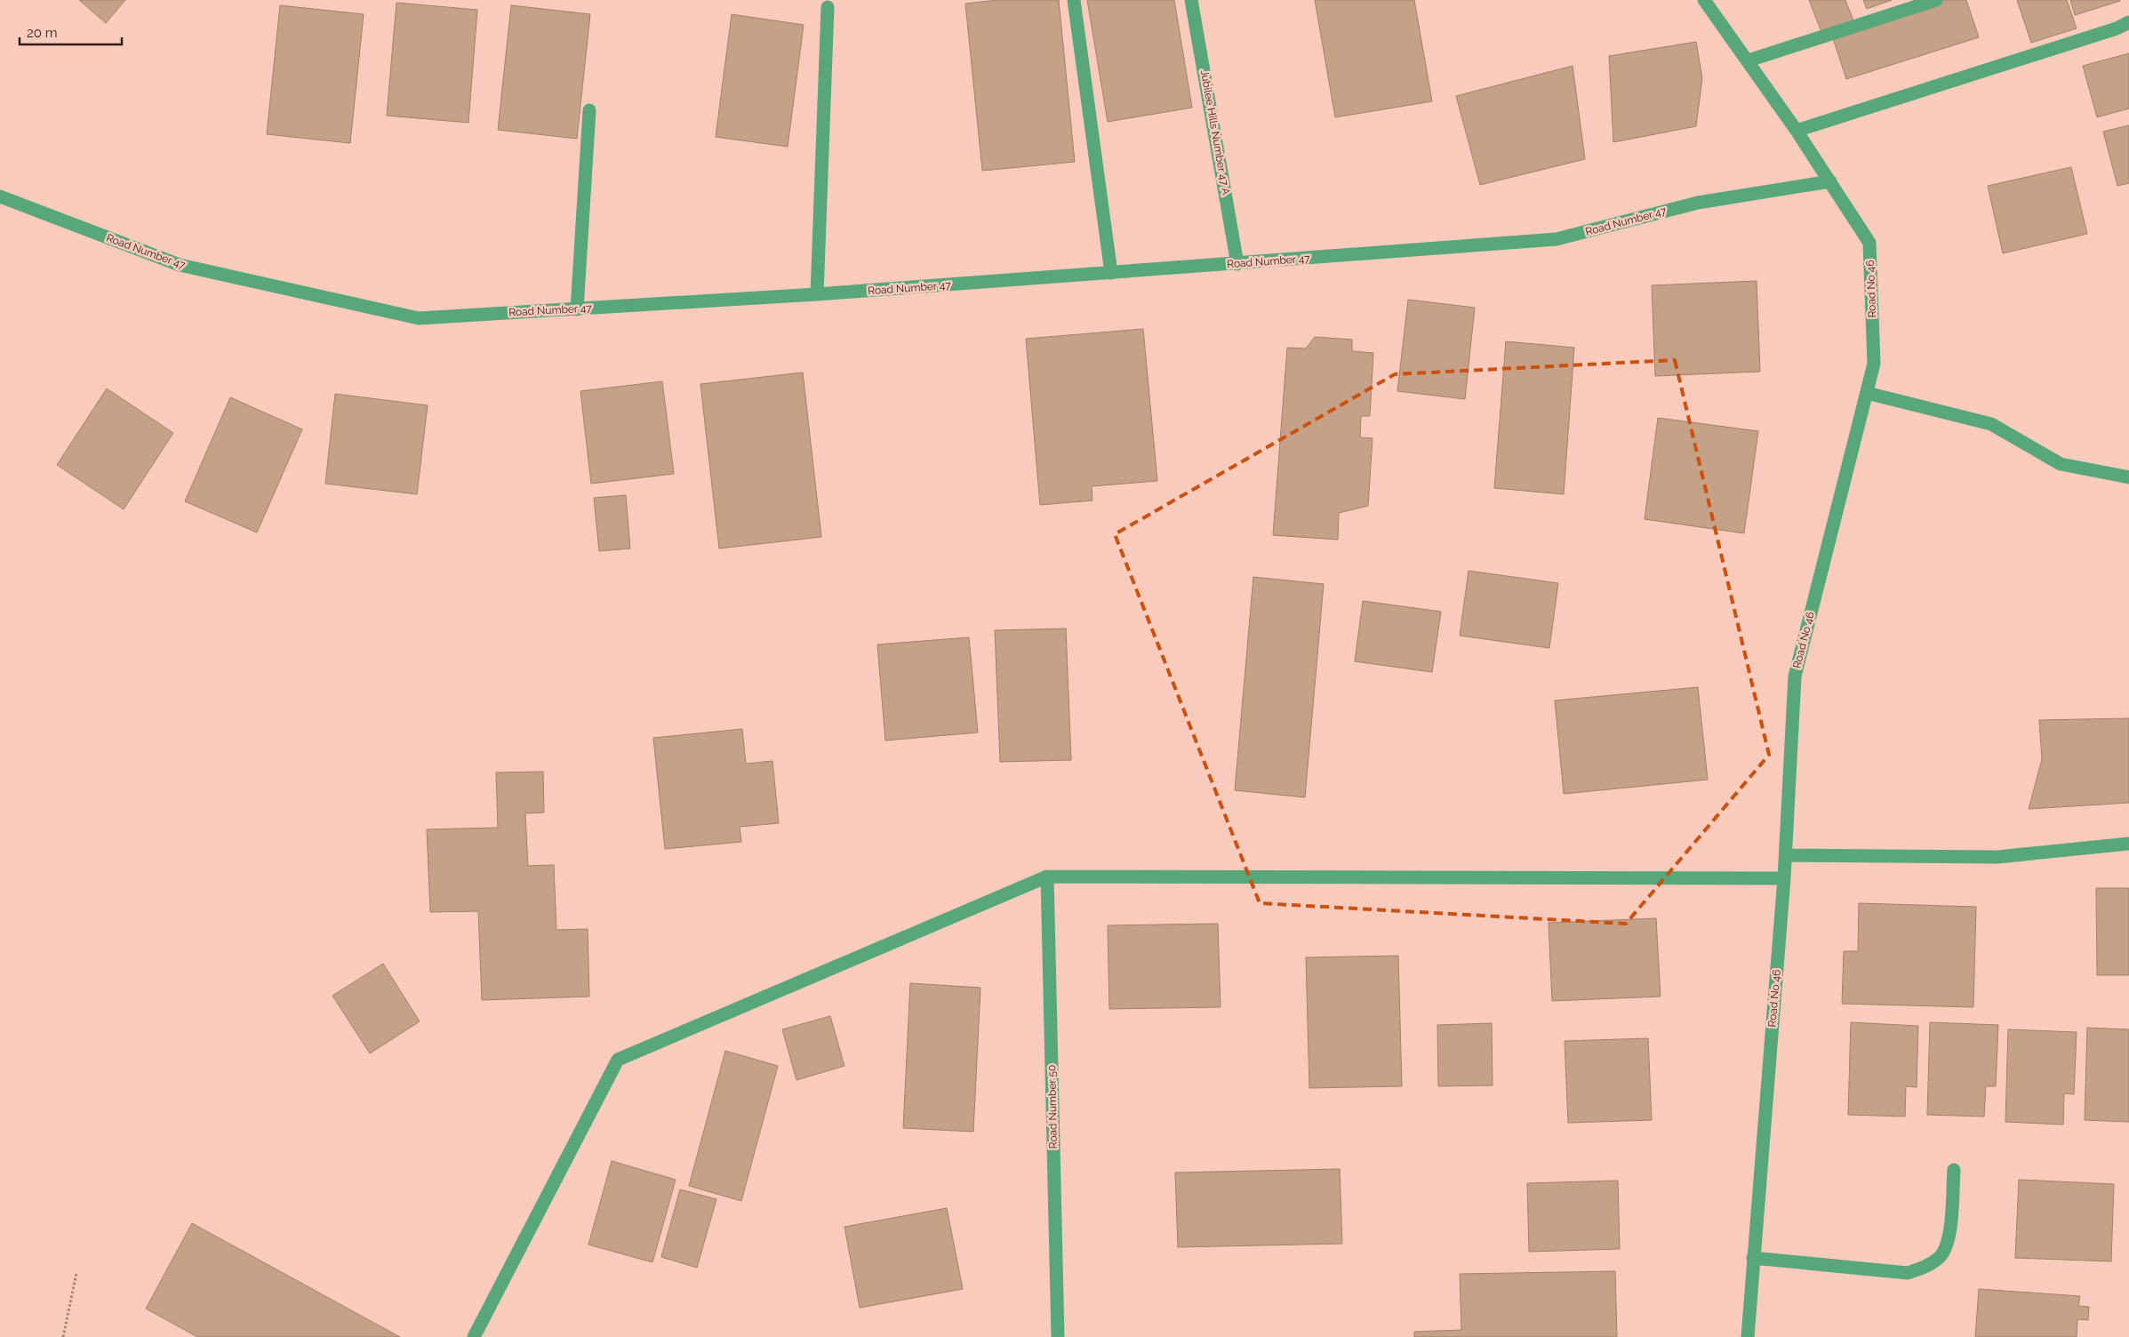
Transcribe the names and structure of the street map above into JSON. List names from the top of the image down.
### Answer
{
  "streets": {
    "street": [
      "Jubilee Hills Number 47 A",
      "Road Number 47",
      "Road No 46",
      "Road Number 50"
    ]
  },
  "crossings": [
    ["Jubilee Hills Number 47 A", "Road Number 47"],
    ["Road Number 47", "Road No 46"]
  ],
  "scale_bar": "20 m"
}
